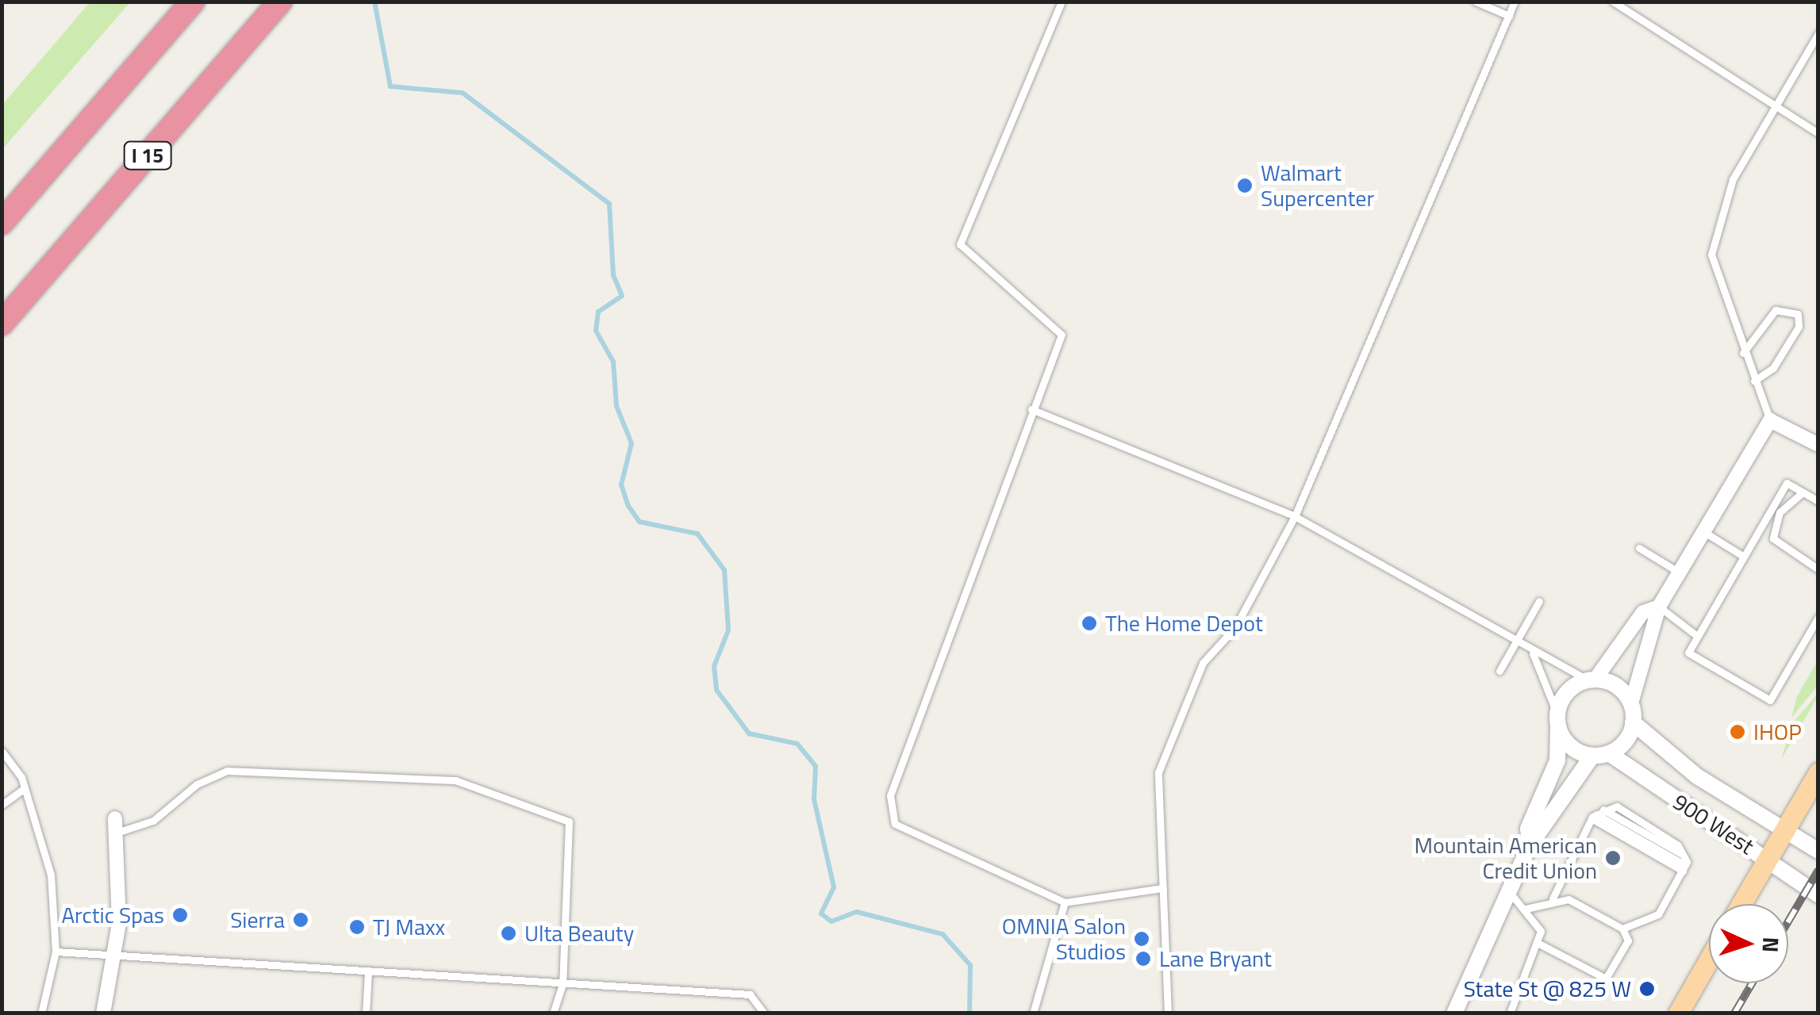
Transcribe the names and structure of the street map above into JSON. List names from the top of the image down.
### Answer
{
  "streets": {
    "highway": ["I 15"],
    "street": ["900 West"]
  },
  "places": [
    "Walmart Supercenter",
    "The Home Depot",
    "IHOP",
    "Mountain American Credit Union",
    "Arctic Spas",
    "Sierra",
    "TJ Maxx",
    "Ulta Beauty",
    "OMNIA Salon Studios",
    "Lane Bryant",
    "State St @ 825 W"
  ],
  "north": "right"
}
